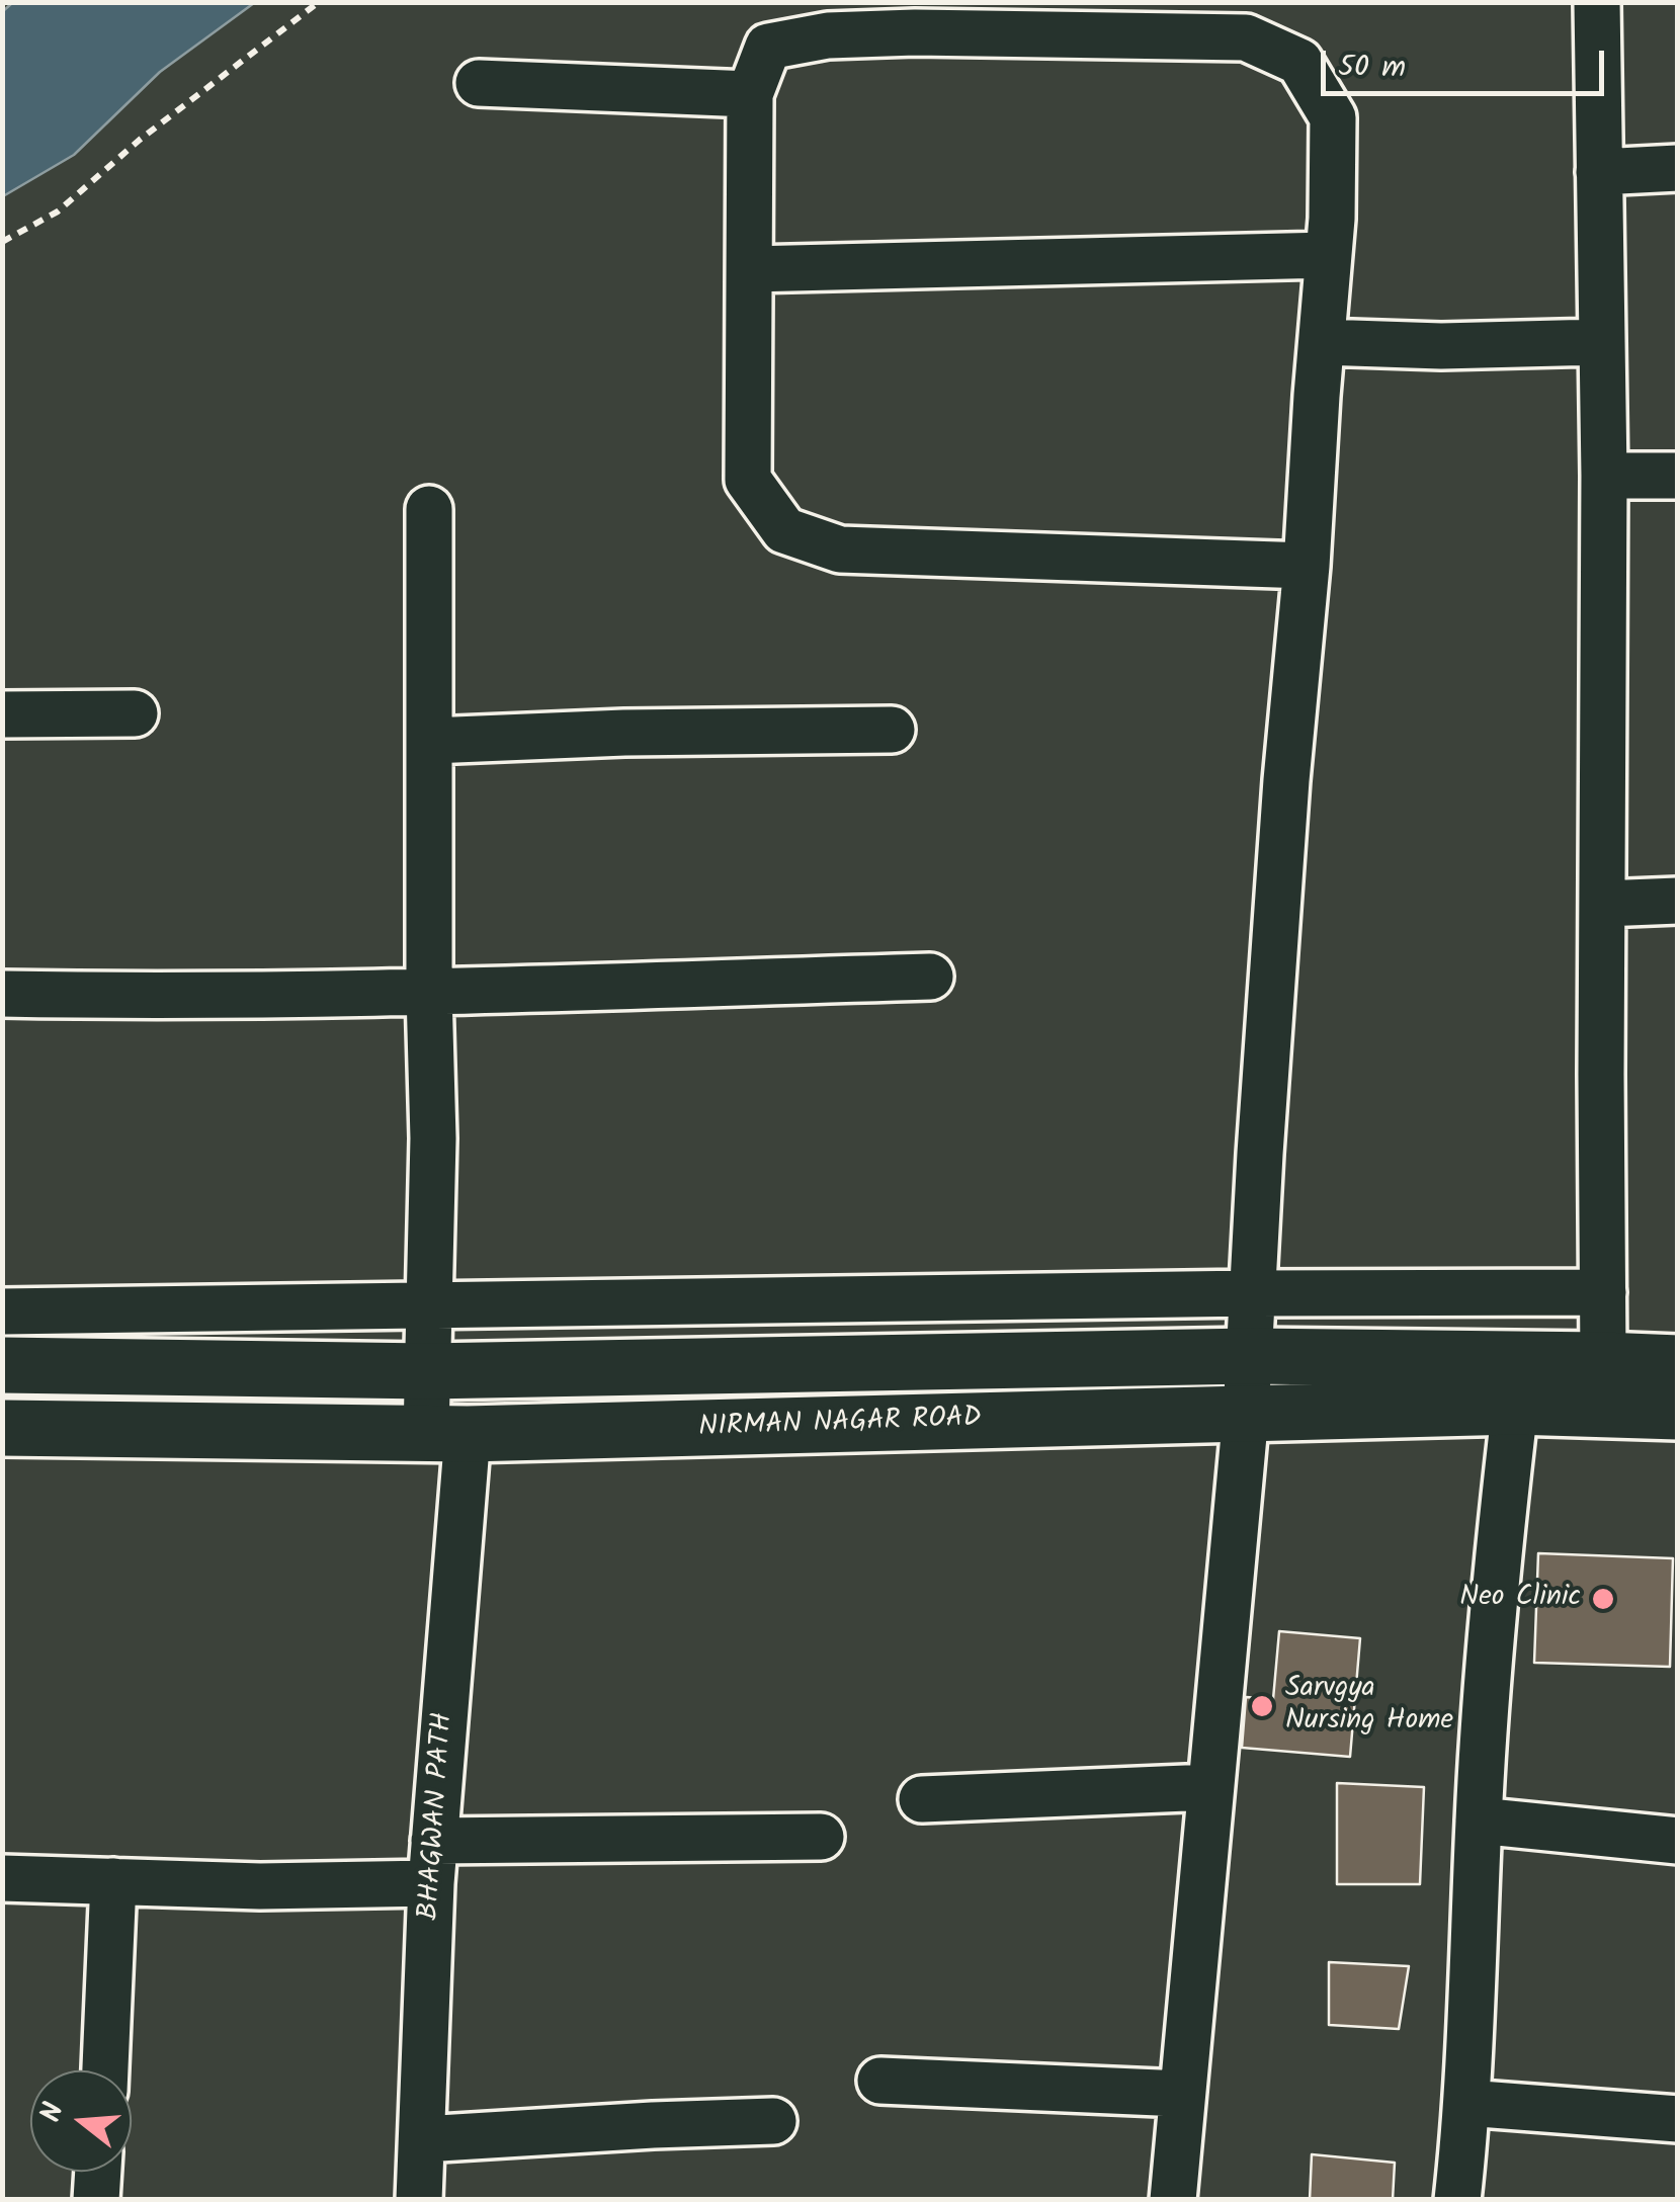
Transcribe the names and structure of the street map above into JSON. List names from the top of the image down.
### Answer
{
  "streets": {
    "street": ["NIRMAN NAGAR ROAD", "BHAGWAN PATH"]
  },
  "crossings": [
    ["NIRMAN NAGAR ROAD", "BHAGWAN PATH"]
  ],
  "places": ["Neo Clinic", "Sarvgya Nursing Home"],
  "scale_bar": "50 m",
  "north": "left"
}
